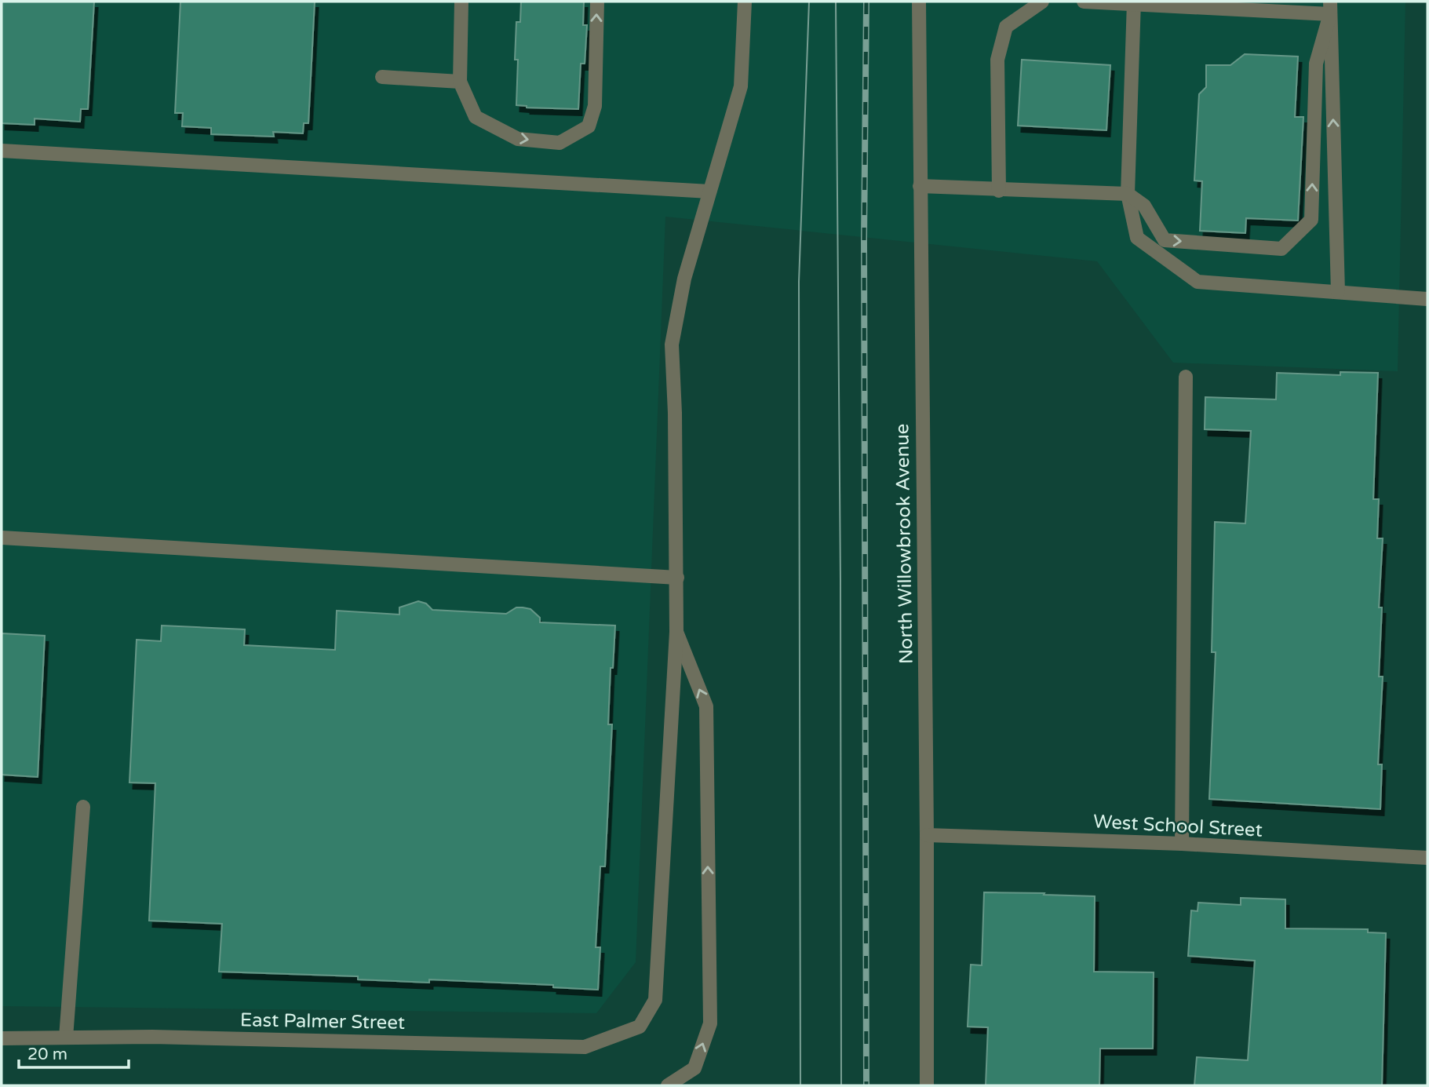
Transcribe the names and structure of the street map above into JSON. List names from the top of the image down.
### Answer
{
  "streets": {
    "street": ["North Willowbrook Avenue", "West School Street", "East Palmer Street"]
  },
  "crossings": [
    ["North Willowbrook Avenue", "West School Street"]
  ],
  "scale_bar": "20 m"
}
